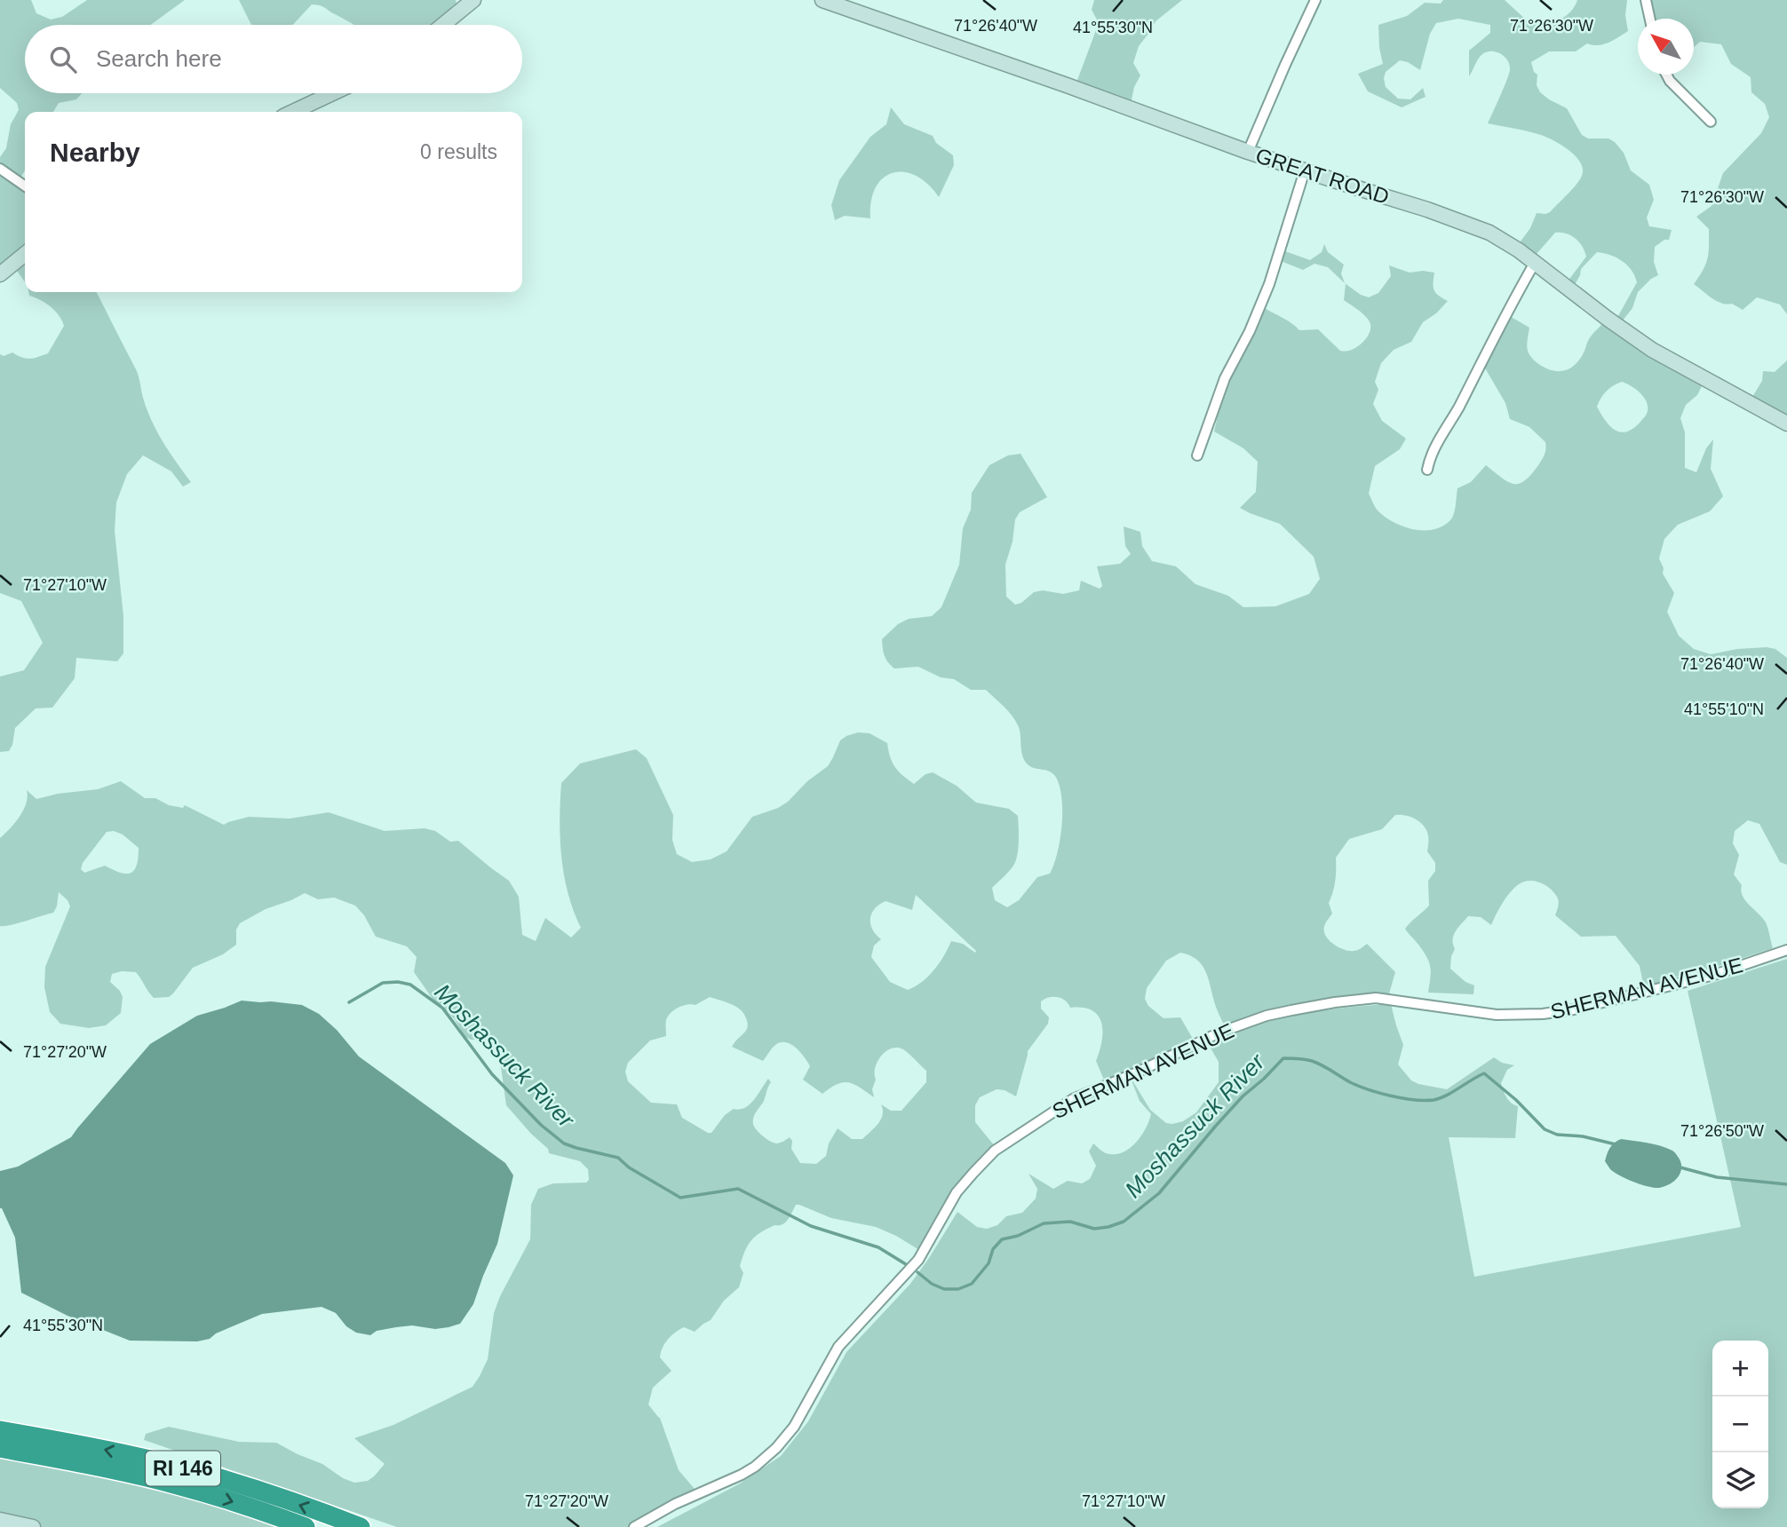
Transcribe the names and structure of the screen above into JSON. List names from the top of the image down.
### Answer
{
  "streets": {
    "highway": ["RI 146"],
    "street": ["GREAT ROAD", "SHERMAN AVENUE"]
  },
  "water": ["Moshassuck River"],
  "north": "top left",
  "page": {
    "search": "Search here",
    "heading": ["Nearby", "0 results"],
    "map_buttons": ["+", "−"]
  },
  "coordinates": [
    "71°26'40\"W",
    "71°26'30\"W",
    "41°55'30\"N",
    "71°27'10\"W",
    "41°55'10\"N",
    "71°27'20\"W",
    "71°26'50\"W"
  ]
}
